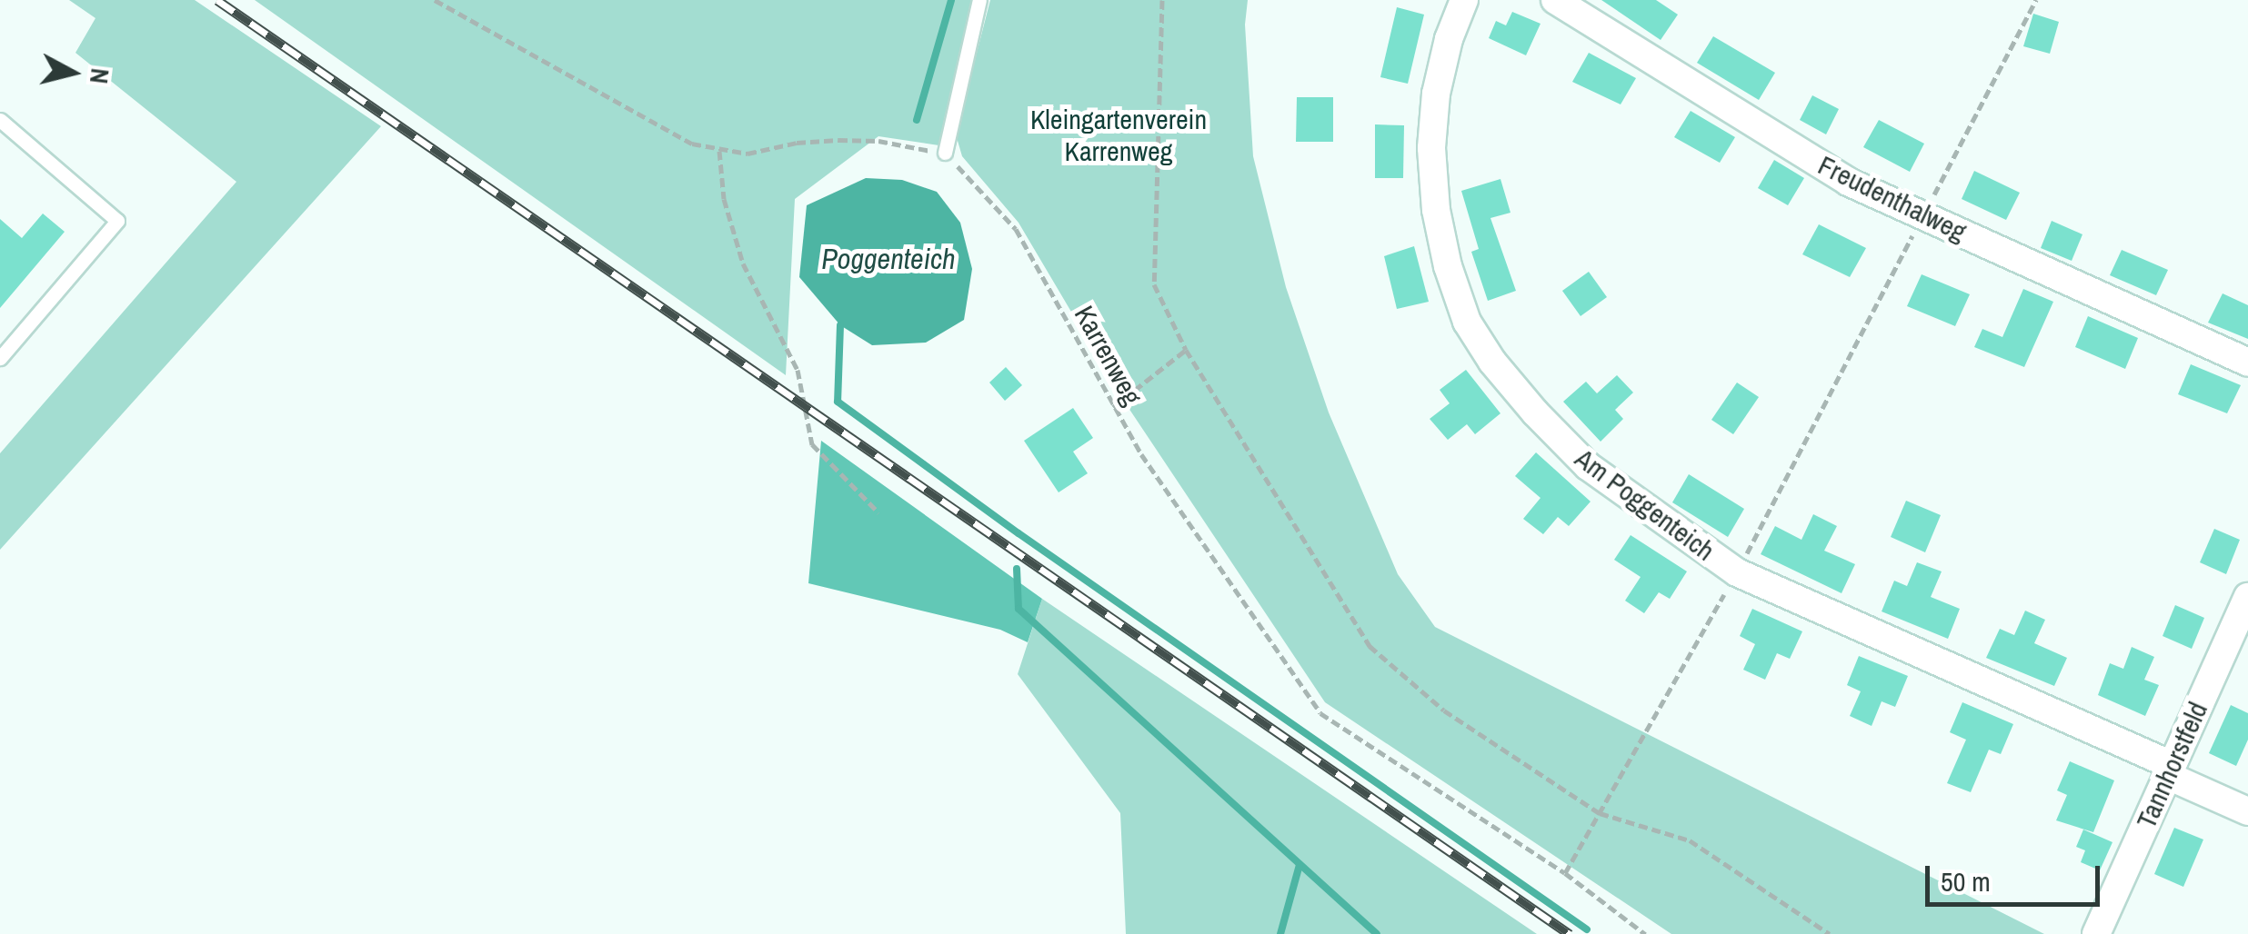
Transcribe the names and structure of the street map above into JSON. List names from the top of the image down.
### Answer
{
  "streets": {
    "street": ["Freudenthalweg", "Am Poggenteich", "Tannhorstfeld"],
    "path": ["Karrenweg"]
  },
  "crossings": [
    ["Am Poggenteich", "Tannhorstfeld"]
  ],
  "water": ["Poggenteich"],
  "parks": ["Kleingartenverein Karrenweg"],
  "scale_bar": "50 m",
  "north": "right"
}
